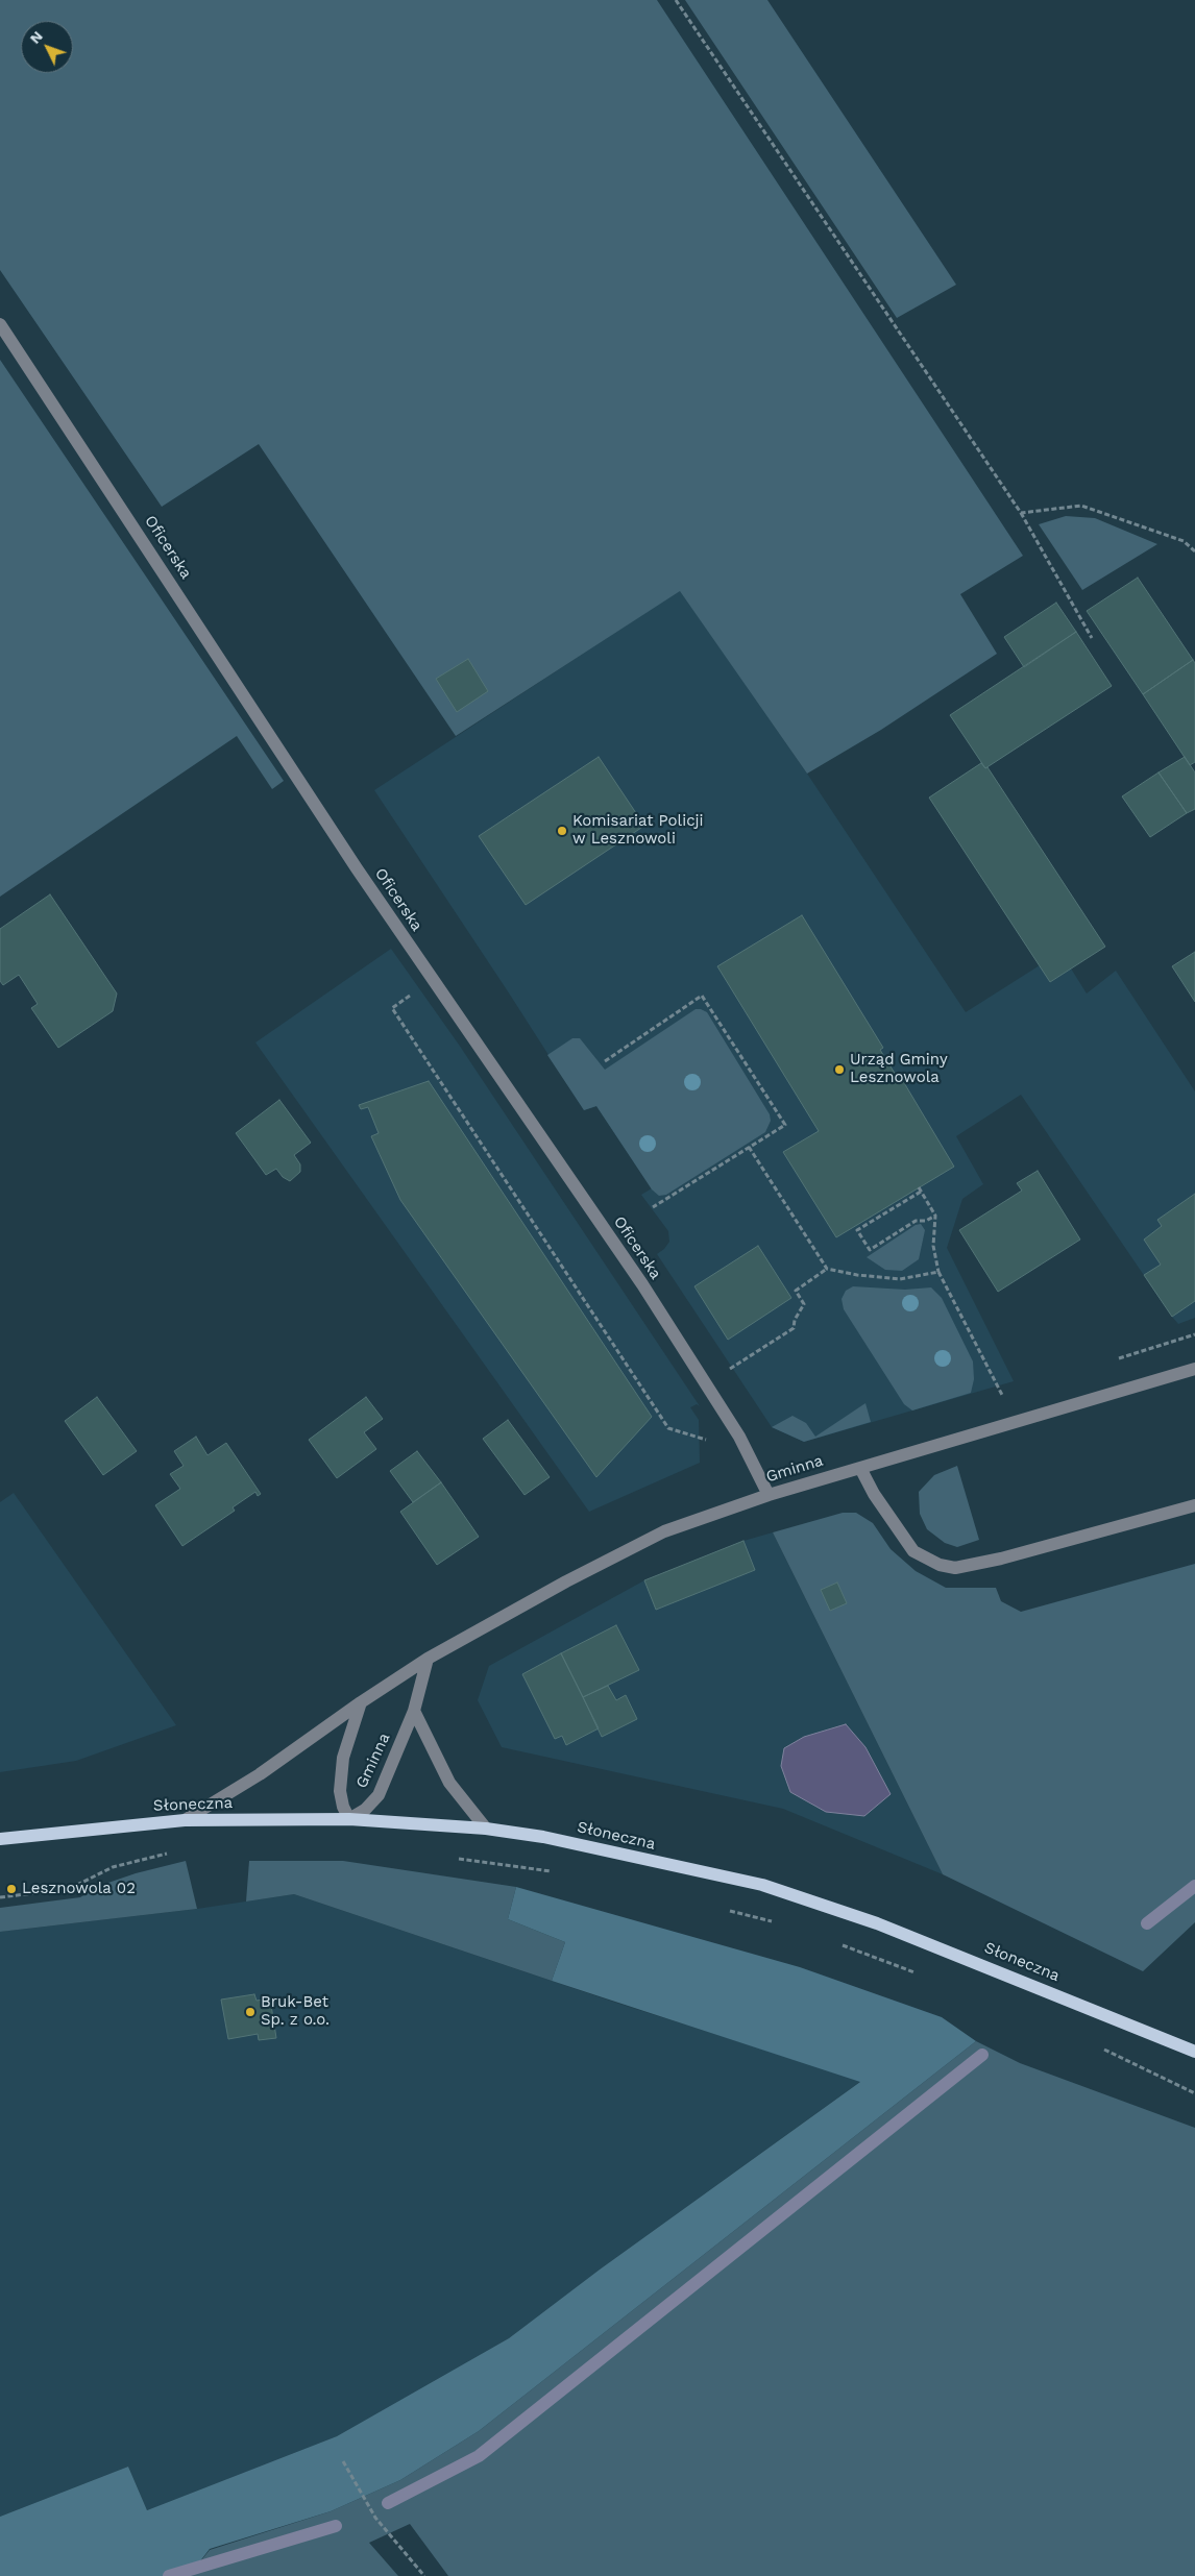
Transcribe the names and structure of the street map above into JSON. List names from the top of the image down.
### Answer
{
  "streets": {
    "main road": ["Słoneczna"],
    "street": ["Oficerska", "Gminna"]
  },
  "crossings": [
    ["Oficerska", "Gminna"],
    ["Gminna", "Słoneczna"]
  ],
  "places": [
    "Komisariat Policji w Lesznowoli",
    "Urząd Gminy Lesznowola",
    "Lesznowola 02",
    "Bruk-Bet Sp. z o.o."
  ],
  "north": "top left"
}
